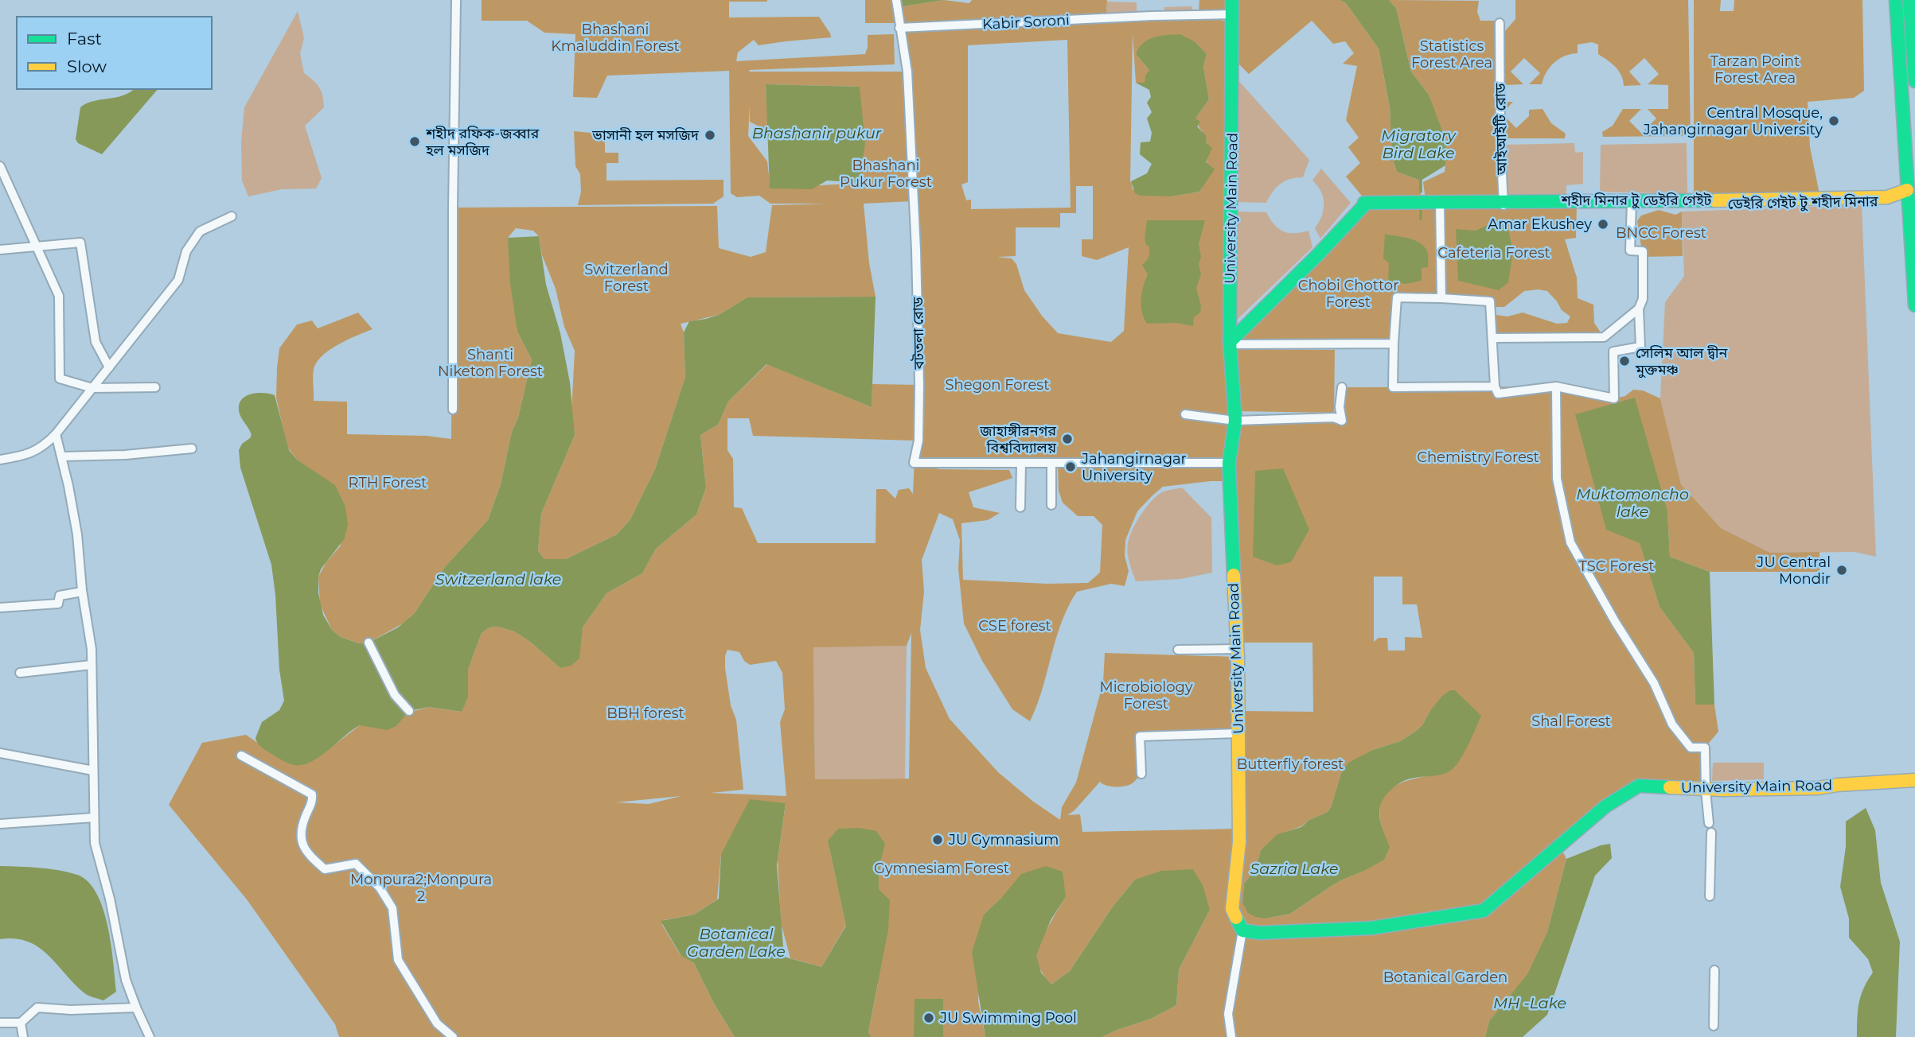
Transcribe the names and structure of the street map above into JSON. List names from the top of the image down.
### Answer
{
  "streets": {
    "main road": ["শহীদ মিনার টু ডেইরি গেইট", "ডেইরি গেইট টু শহীদ মিনার", "University Main Road"],
    "street": ["Kabir Soroni", "আইআইটি রোড", "বটতলা রোড"]
  },
  "crossings": [
    ["Kabir Soroni", "University Main Road"],
    ["Kabir Soroni", "বটতলা রোড"],
    ["আইআইটি রোড", "শহীদ মিনার টু ডেইরি গেইট"],
    ["শহীদ মিনার টু ডেইরি গেইট", "ডেইরি গেইট টু শহীদ মিনার"],
    ["শহীদ মিনার টু ডেইরি গেইট", "University Main Road"]
  ],
  "water": [
    "Bhashanir pukur",
    "Migratory Bird Lake",
    "Muktomoncho lake",
    "Switzerland lake",
    "Sazria Lake",
    "Botanical Garden Lake",
    "MH -Lake"
  ],
  "parks": [
    "Bhashani Kmaluddin Forest",
    "Statistics Forest Area",
    "Tarzan Point Forest Area",
    "Bhashani Pukur Forest",
    "BNCC Forest",
    "Cafeteria Forest",
    "Switzerland Forest",
    "Chobi Chottor Forest",
    "Shanti Niketon Forest",
    "Shegon Forest",
    "Chemistry Forest",
    "RTH Forest",
    "TSC Forest",
    "CSE forest",
    "Microbiology Forest",
    "BBH forest",
    "Shal Forest",
    "Butterfly forest",
    "Gymnesiam Forest",
    "Monpura2;Monpura 2",
    "Botanical Garden"
  ],
  "places": [
    "Central Mosque, Jahangirnagar University",
    "ভাসানী হল মসজিদ",
    "শহীদ রফিক-জব্বার হল মসজিদ",
    "Amar Ekushey",
    "সেলিম আল দ্বীন মুক্তমঞ্চ",
    "জাহাঙ্গীরনগর বিশ্ববিদ্যালয়",
    "Jahangirnagar University",
    "JU Central Mondir",
    "JU Gymnasium",
    "JU Swimming Pool"
  ],
  "legend": ["Fast", "Slow"]
}
